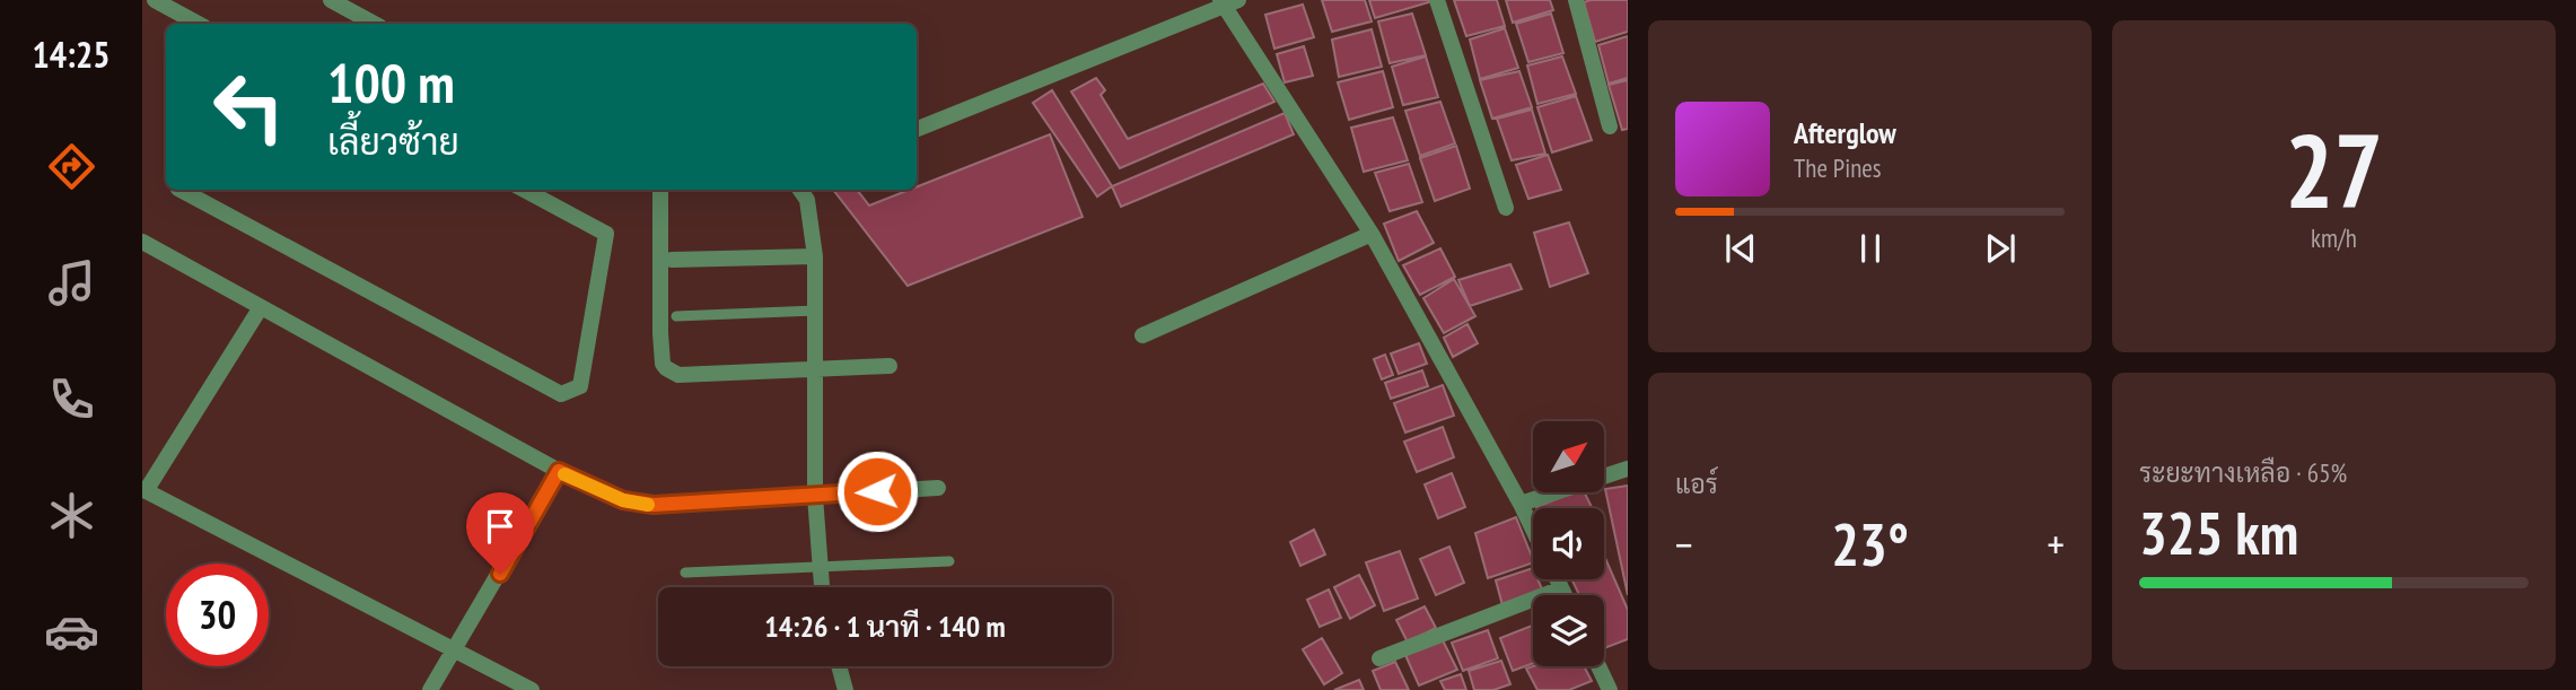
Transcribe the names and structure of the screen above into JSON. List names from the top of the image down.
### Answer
{
  "north": "top right",
  "page": {
    "tabs": "14:25",
    "tile": [
      ["27", "km/h"],
      "แอร์",
      ["ระยะทางเหลือ · 65%", "325 km"]
    ],
    "turn": ["100 m", "เลี้ยวซ้าย"],
    "song": ["Afterglow", "The Pines"],
    "heat": ["−", "23°", "+"],
    "limit": "30",
    "trip": "14:26 · 1 นาที · 140 m"
  }
}
